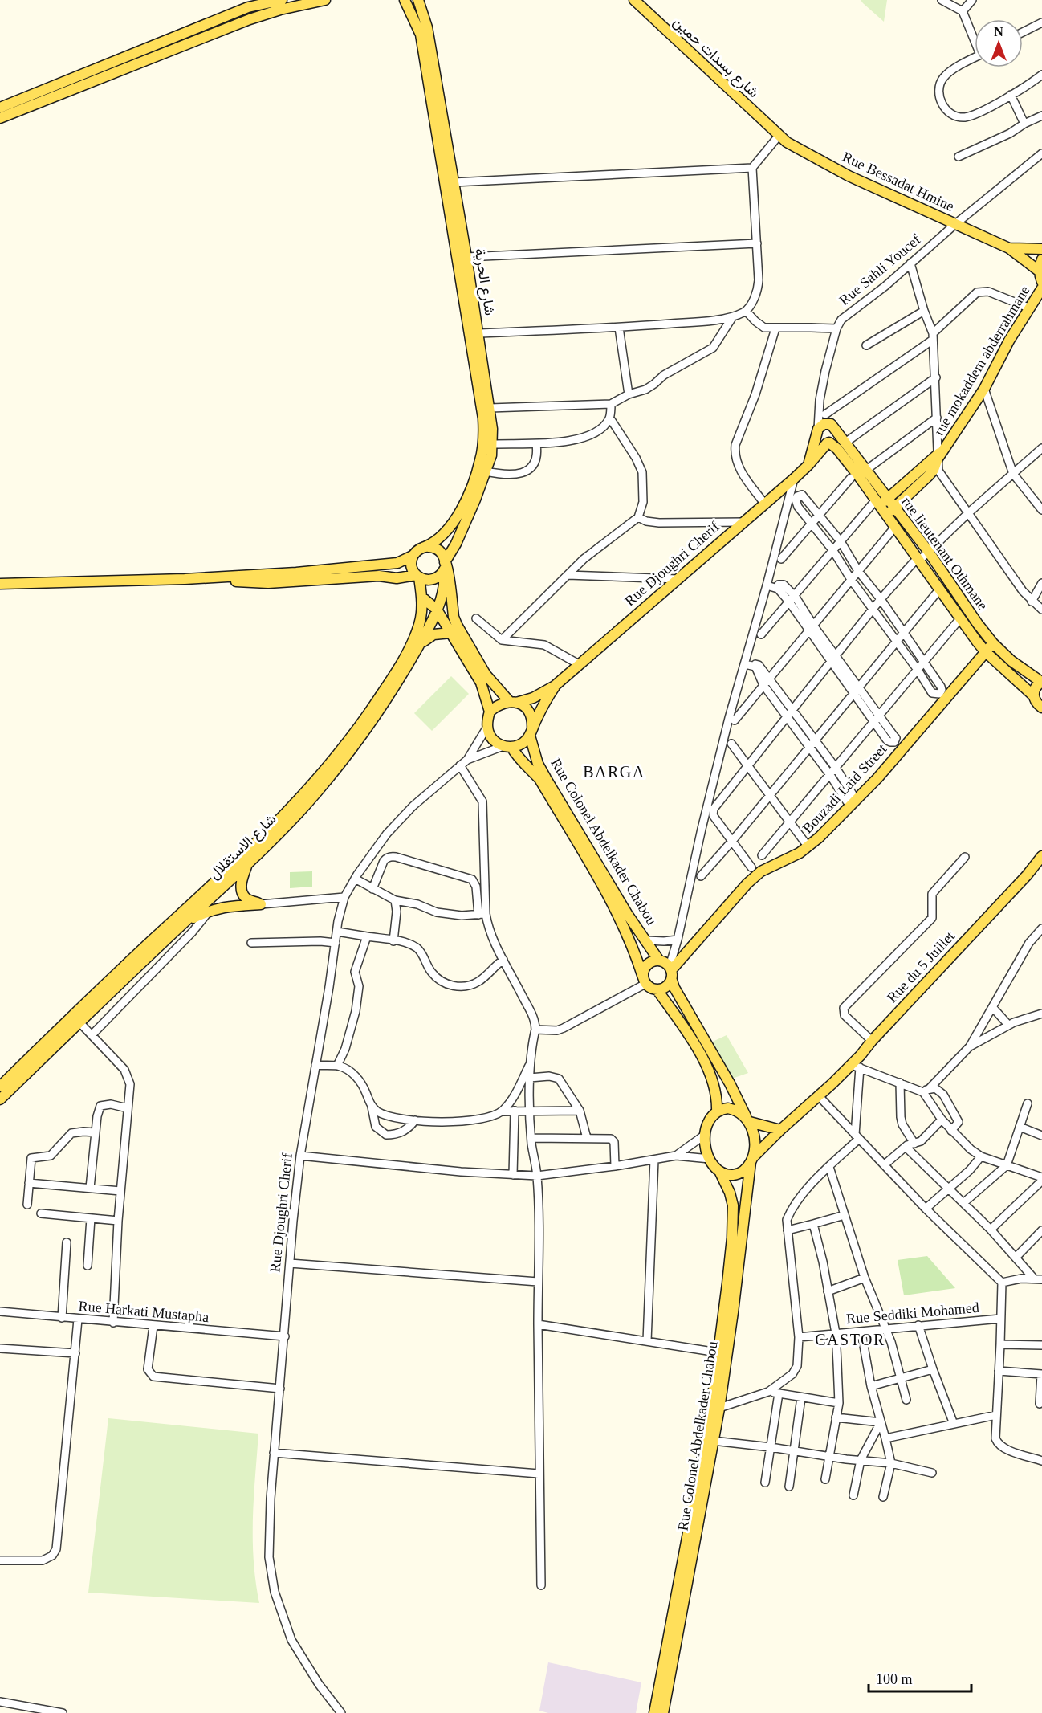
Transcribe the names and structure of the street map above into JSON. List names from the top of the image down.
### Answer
{
  "streets": {
    "main road": [
      "شارع بسدات حمين",
      "Rue Bessadat Hmine",
      "شارع الحرية",
      "rue mokaddem abderrahmane",
      "rue lieutenant Othmane",
      "Rue Djoughri Cherif",
      "Bouzadi Laid Street",
      "Rue Colonel Abdelkader Chabou",
      "شارع الاستقلال",
      "Rue du 5 Juillet"
    ],
    "street": ["Rue Sahli Youcef", "Rue Harkati Mustapha", "Rue Seddiki Mohamed"]
  },
  "crossings": [
    ["شارع بسدات حمين", "Rue Bessadat Hmine"],
    ["Rue Bessadat Hmine", "Rue Sahli Youcef"],
    ["Rue Sahli Youcef", "rue lieutenant Othmane"],
    ["Rue Sahli Youcef", "Rue Djoughri Cherif"],
    ["شارع الحرية", "شارع الاستقلال"],
    ["rue mokaddem abderrahmane", "rue lieutenant Othmane"],
    ["rue lieutenant Othmane", "Rue Djoughri Cherif"],
    ["rue lieutenant Othmane", "Bouzadi Laid Street"],
    ["Rue Djoughri Cherif", "Rue Harkati Mustapha"],
    ["Bouzadi Laid Street", "Rue Colonel Abdelkader Chabou"],
    ["Rue Colonel Abdelkader Chabou", "Rue du 5 Juillet"]
  ],
  "districts": ["BARGA", "CASTOR"],
  "scale_bar": "100 m",
  "north": "top"
}
